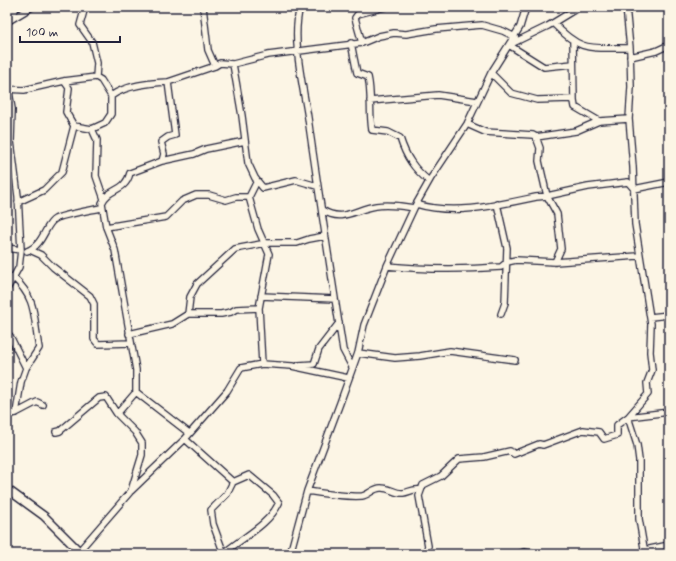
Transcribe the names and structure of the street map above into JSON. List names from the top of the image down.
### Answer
{
  "scale_bar": "100 m"
}
